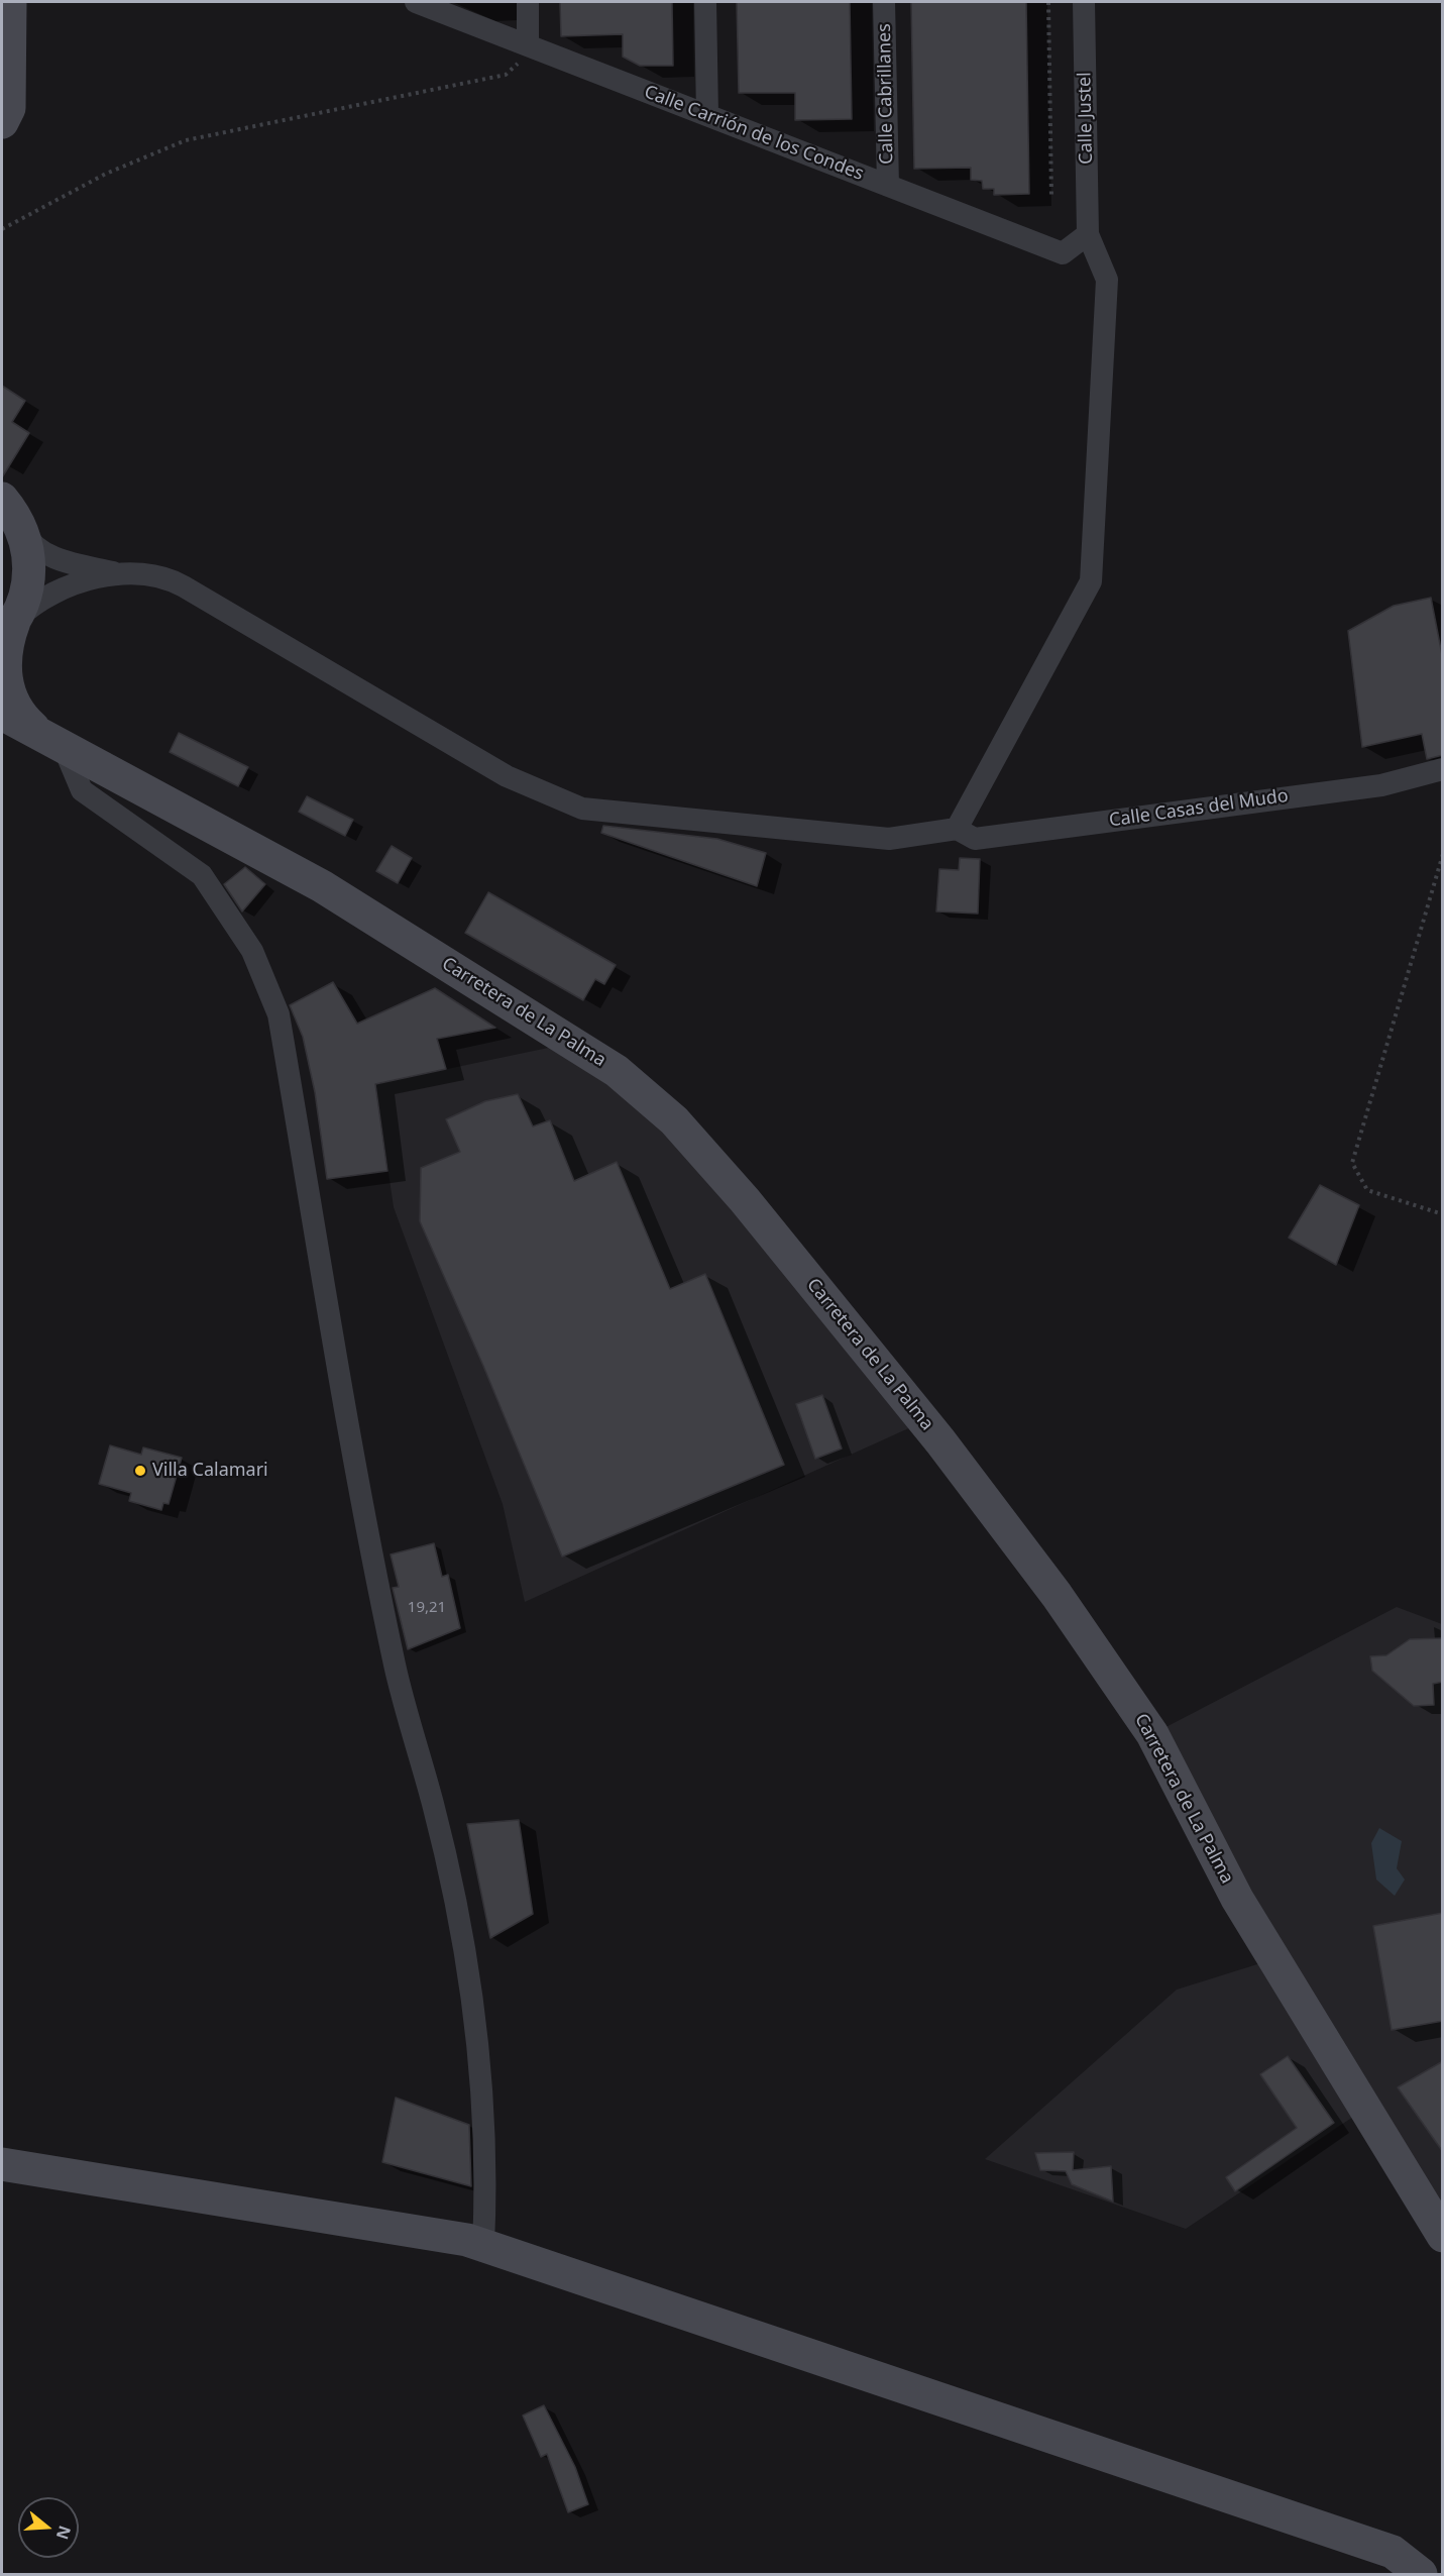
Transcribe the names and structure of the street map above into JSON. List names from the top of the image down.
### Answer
{
  "streets": {
    "main road": ["Carretera de La Palma"],
    "street": [
      "Calle Cabrillanes",
      "Calle Justel",
      "Calle Carrión de los Condes",
      "Calle Casas del Mudo"
    ]
  },
  "crossings": [
    ["Calle Cabrillanes", "Calle Carrión de los Condes"],
    ["Calle Justel", "Calle Carrión de los Condes"]
  ],
  "places": ["Villa Calamari"],
  "house_numbers": ["19,21"],
  "north": "right"
}
